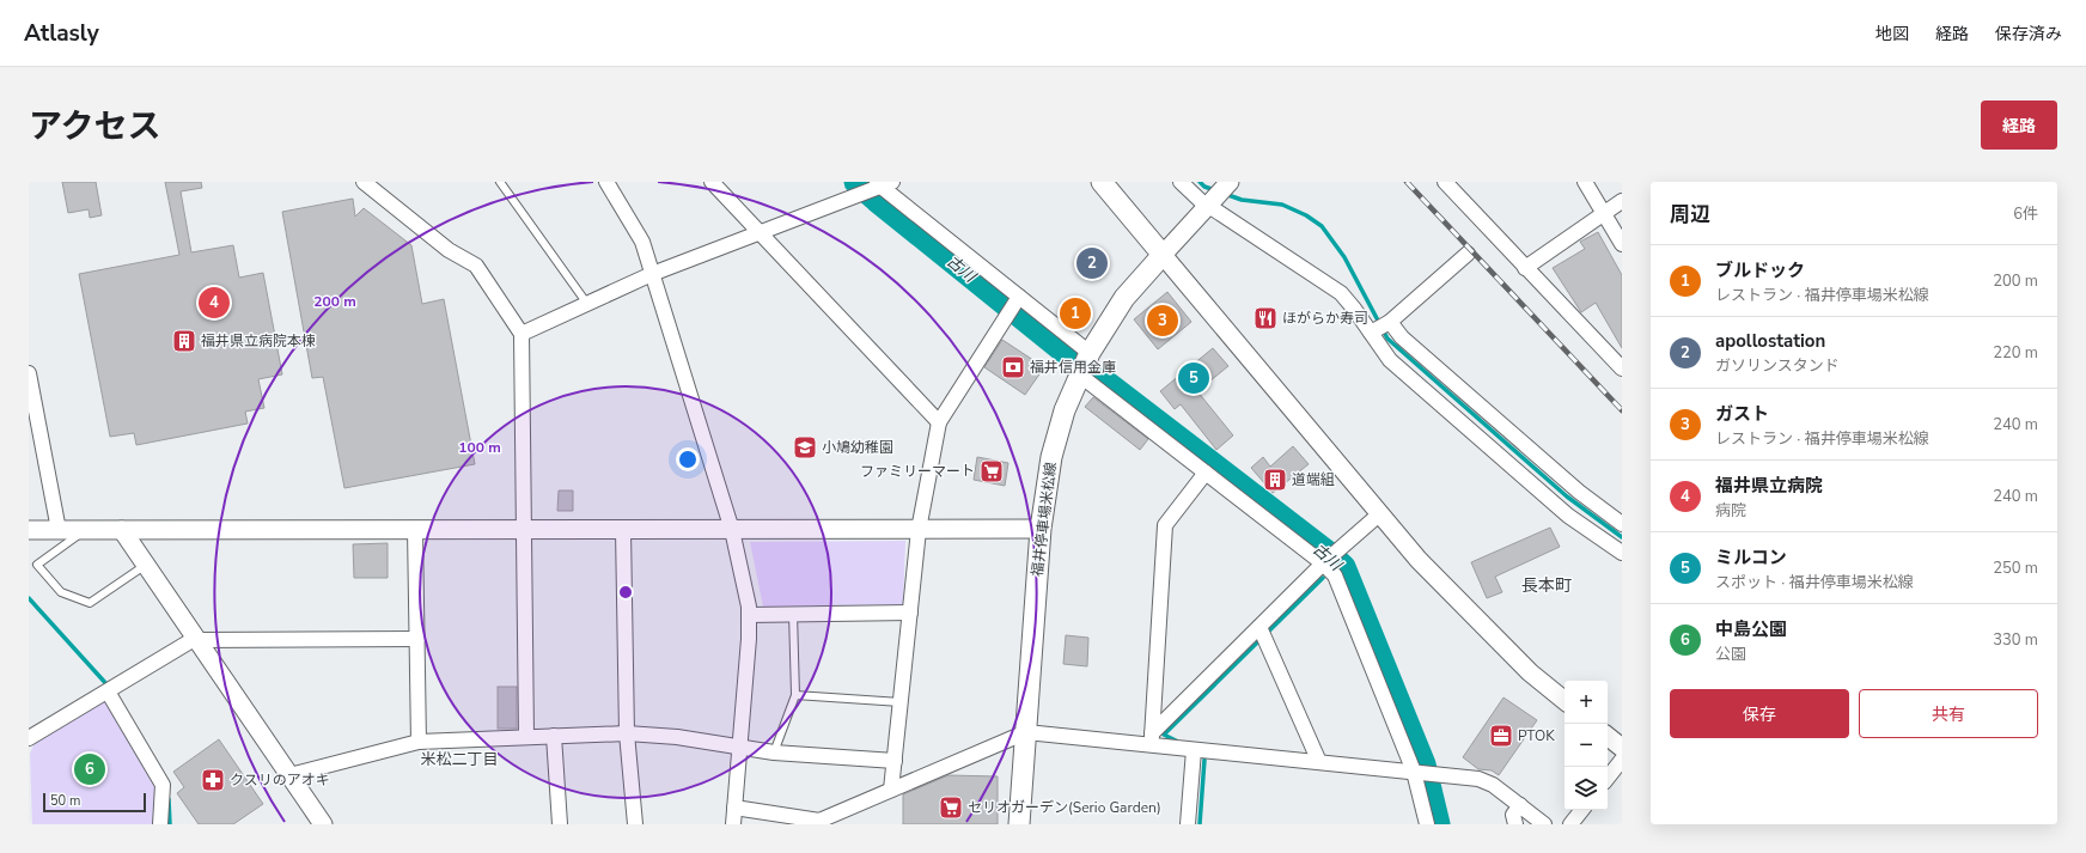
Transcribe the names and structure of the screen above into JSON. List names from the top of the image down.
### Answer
{
  "streets": {
    "main road": ["福井停車場米松線"]
  },
  "districts": ["長本町", "米松二丁目"],
  "water": ["古川"],
  "places": {
    "restaurant": ["ほがらか寿司"],
    "building": ["福井県立病院本棟", "道端組"],
    "bank": ["福井信用金庫"],
    "school or university": ["小鳩幼稚園"],
    "supermarket": ["ファミリーマート", "セリオガーデン(Serio Garden)"],
    "office": ["PTOK"],
    "pharmacy": ["クスリのアオキ"]
  },
  "scale_bar": "50 m",
  "page": {
    "header": "Atlasly",
    "nav": ["地図", "経路", "保存済み"],
    "title": "アクセス",
    "buttons": [
      "経路",
      ["保存", "共有"]
    ],
    "heading": ["周辺", "6件"],
    "list": [
      {
        "mark": "1",
        "name": "ブルドック",
        "note": "レストラン · 福井停車場米松線",
        "value": "200 m"
      },
      {
        "mark": "2",
        "name": "apollostation",
        "note": "ガソリンスタンド",
        "value": "220 m"
      },
      {
        "mark": "3",
        "name": "ガスト",
        "note": "レストラン · 福井停車場米松線",
        "value": "240 m"
      },
      {
        "mark": "4",
        "name": "福井県立病院",
        "note": "病院",
        "value": "240 m"
      },
      {
        "mark": "5",
        "name": "ミルコン",
        "note": "スポット · 福井停車場米松線",
        "value": "250 m"
      },
      {
        "mark": "6",
        "name": "中島公園",
        "note": "公園",
        "value": "330 m"
      }
    ],
    "pins": [
      "2",
      "4",
      "1",
      "3",
      "5",
      "6"
    ],
    "map_buttons": ["+", "−"],
    "scale": "50 m"
  },
  "rings": ["200 m", "100 m"]
}
